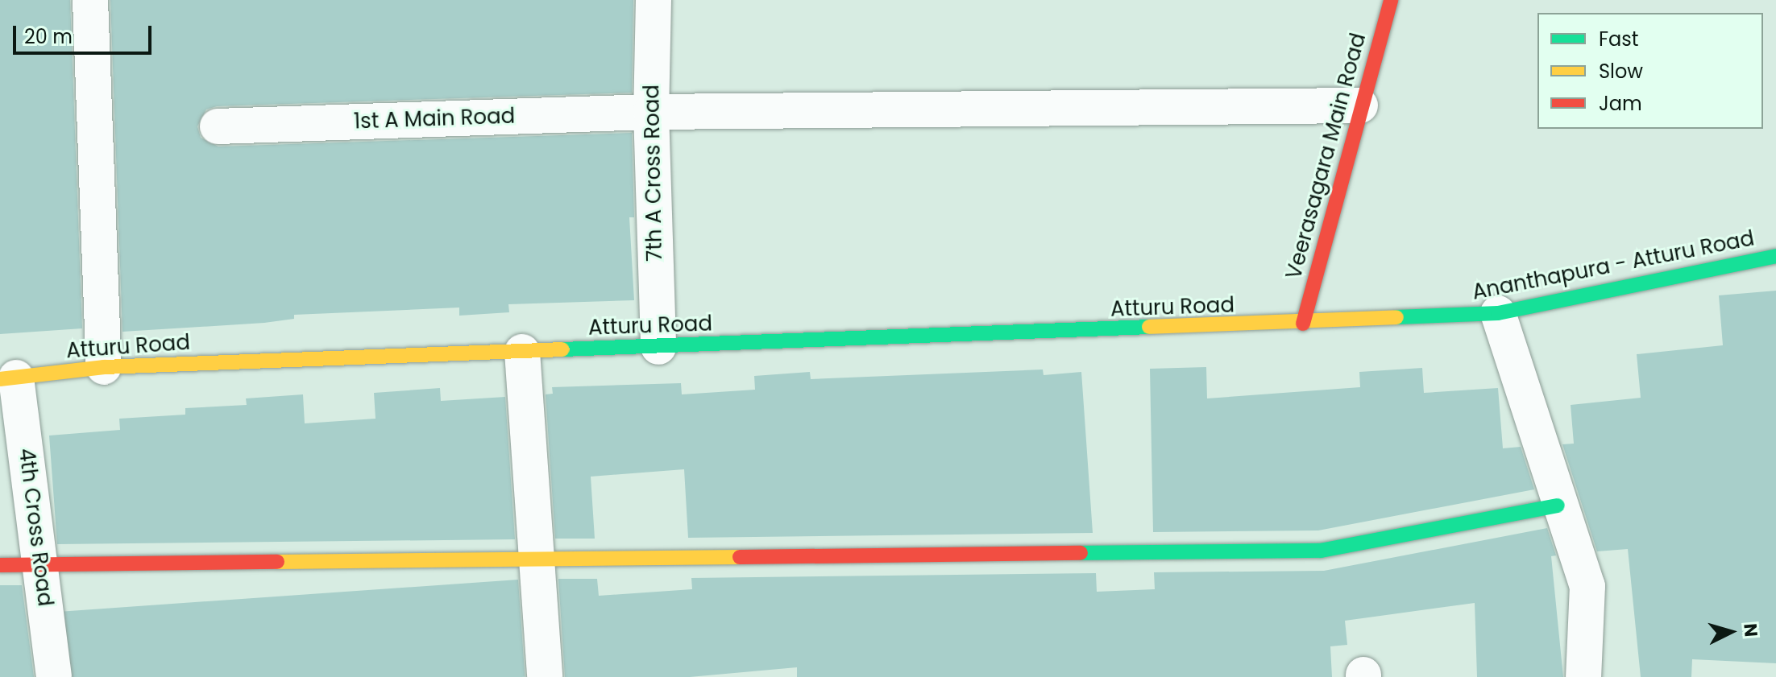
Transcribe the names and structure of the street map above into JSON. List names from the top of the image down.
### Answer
{
  "streets": {
    "street": [
      "1st A Main Road",
      "Veerasagara Main Road",
      "7th A Cross Road",
      "Ananthapura - Atturu Road",
      "Atturu Road",
      "4th Cross Road"
    ]
  },
  "crossings": [
    ["1st A Main Road", "Veerasagara Main Road"],
    ["1st A Main Road", "7th A Cross Road"],
    ["Veerasagara Main Road", "Ananthapura - Atturu Road"],
    ["Veerasagara Main Road", "Atturu Road"],
    ["7th A Cross Road", "Atturu Road"],
    ["Ananthapura - Atturu Road", "Atturu Road"],
    ["Atturu Road", "4th Cross Road"]
  ],
  "legend": ["Fast", "Slow", "Jam"],
  "scale_bar": "20 m",
  "north": "right"
}
